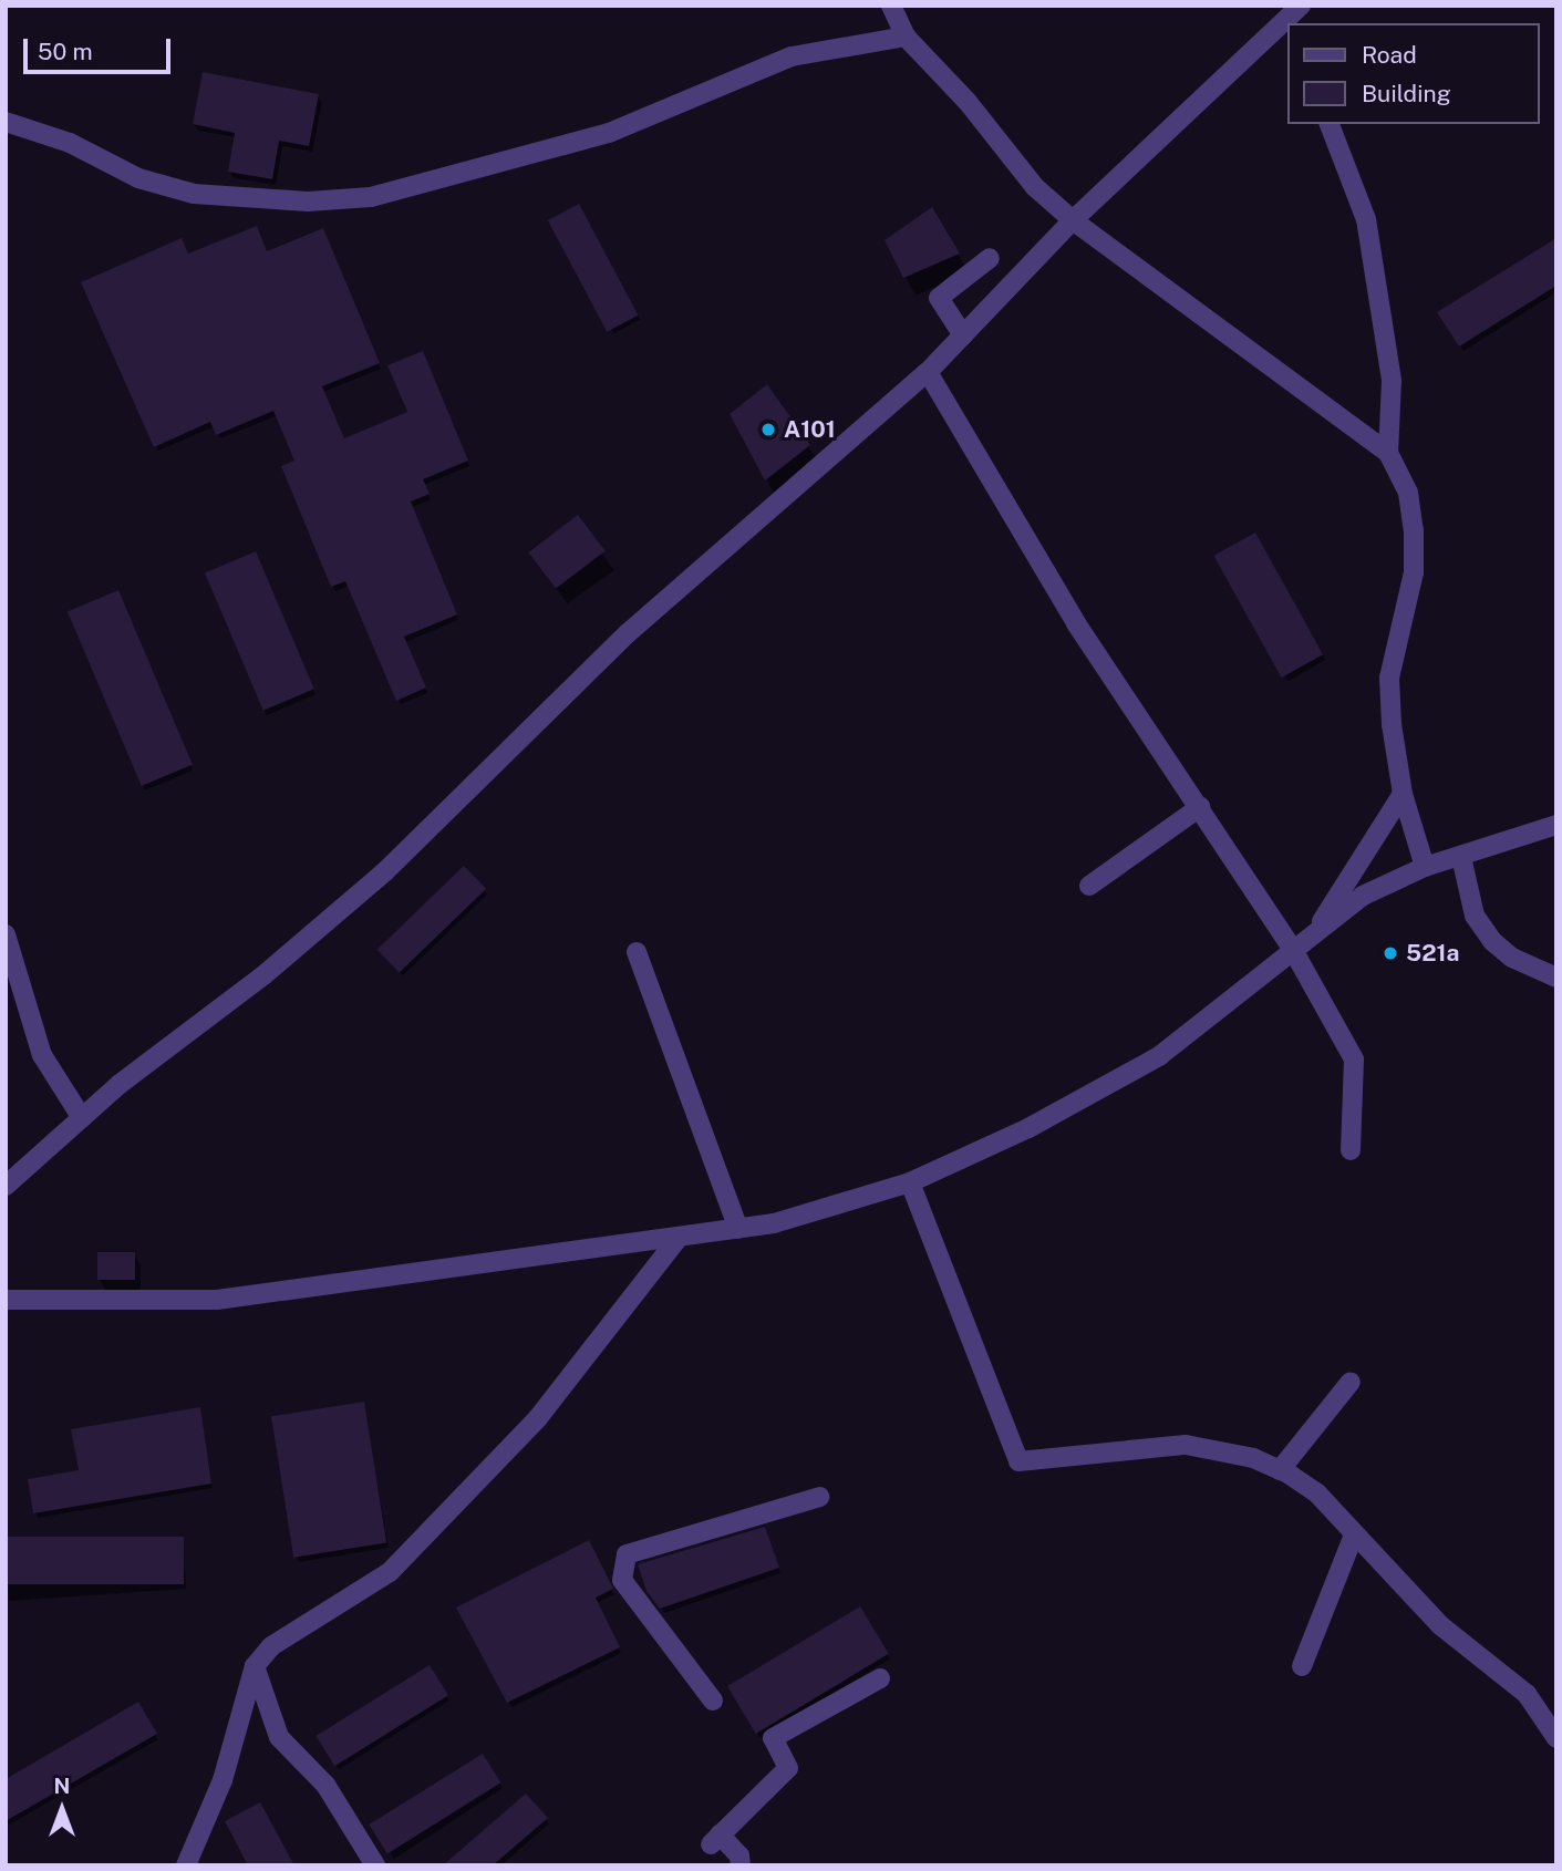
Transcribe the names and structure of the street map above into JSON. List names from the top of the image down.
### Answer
{
  "places": ["A101", "521a"],
  "legend": ["Road", "Building"],
  "scale_bar": "50 m",
  "north": "top"
}
